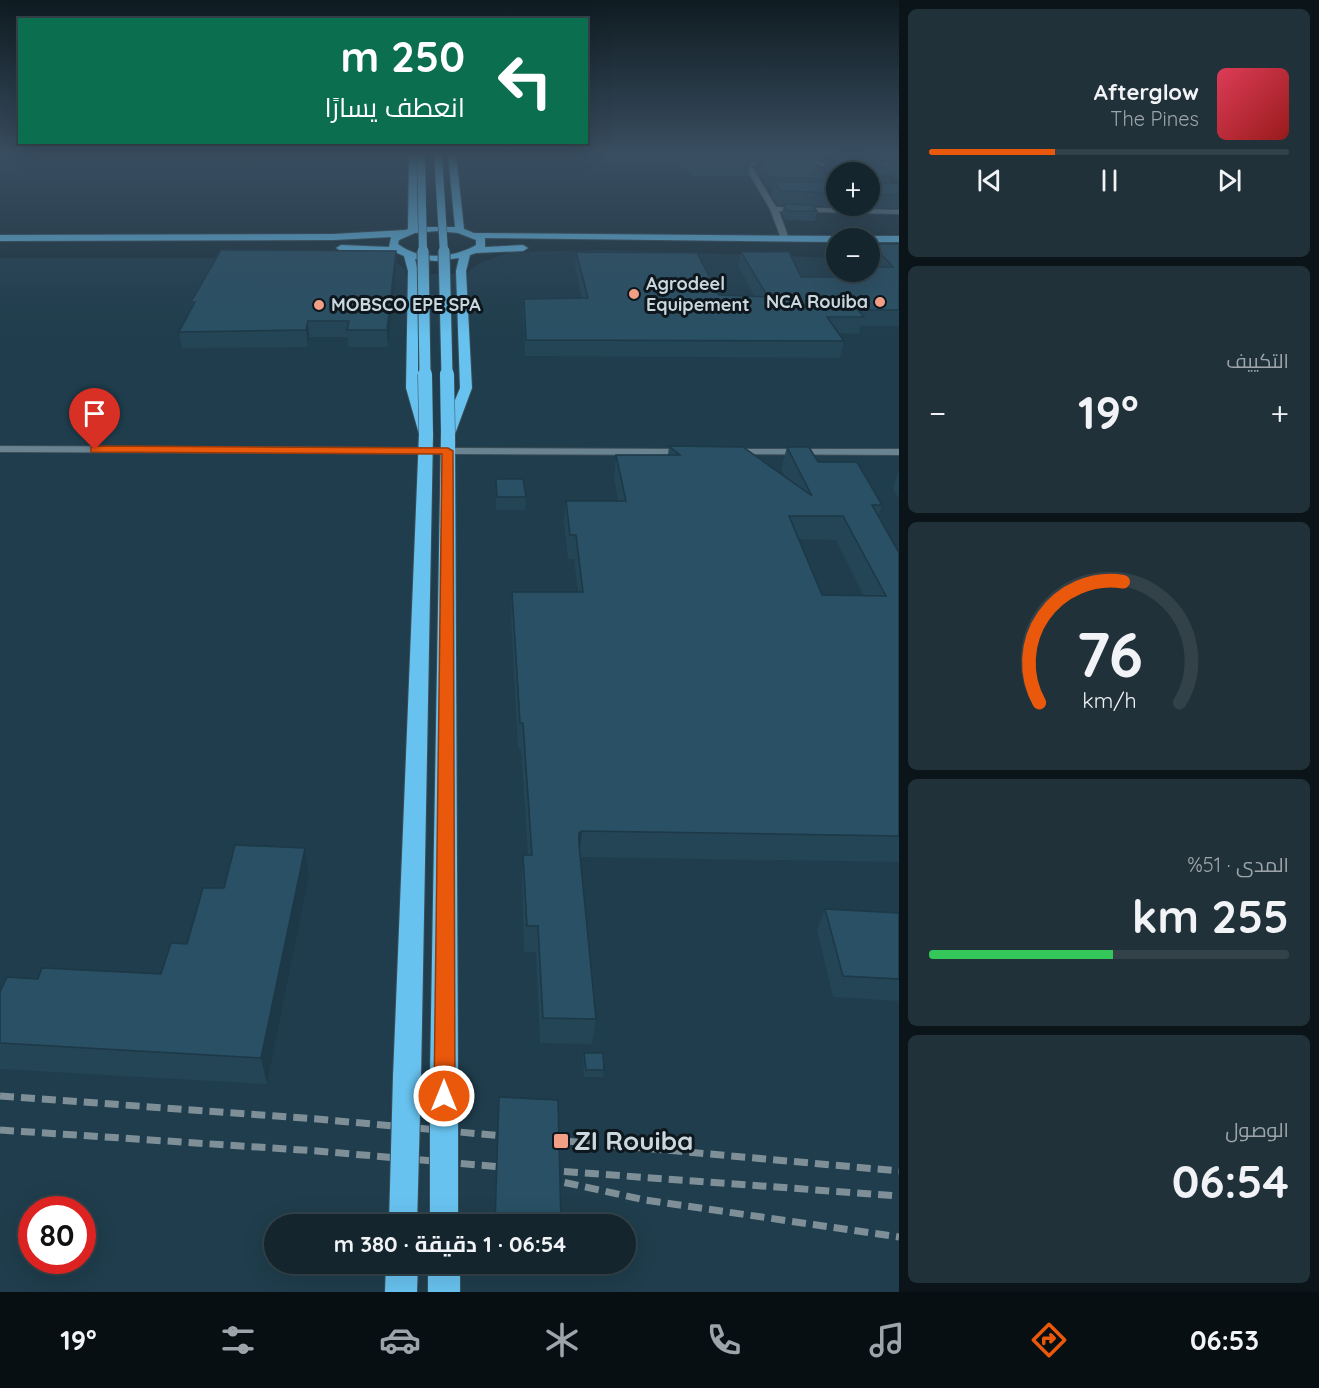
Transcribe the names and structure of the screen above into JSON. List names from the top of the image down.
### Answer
{
  "places": {
    "other": ["Agrodeel Equipement", "NCA Rouiba", "MOBSCO EPE SPA"],
    "transit": ["ZI Rouiba"]
  },
  "page": {
    "turn": ["250 m", "انعطف يسارًا"],
    "song": ["Afterglow", "The Pines"],
    "map_buttons": ["+", "−"],
    "tile": [
      "التكييف",
      ["المدى · 51%", "255 km"],
      ["الوصول", "06:54"]
    ],
    "heat": ["−", "19°", "+"],
    "limit": "80",
    "trip": "06:54 · 1 دقيقة · 380 m",
    "tabs": ["06:53", "19°"],
    "gauge": ["76", "km/h"]
  }
}
